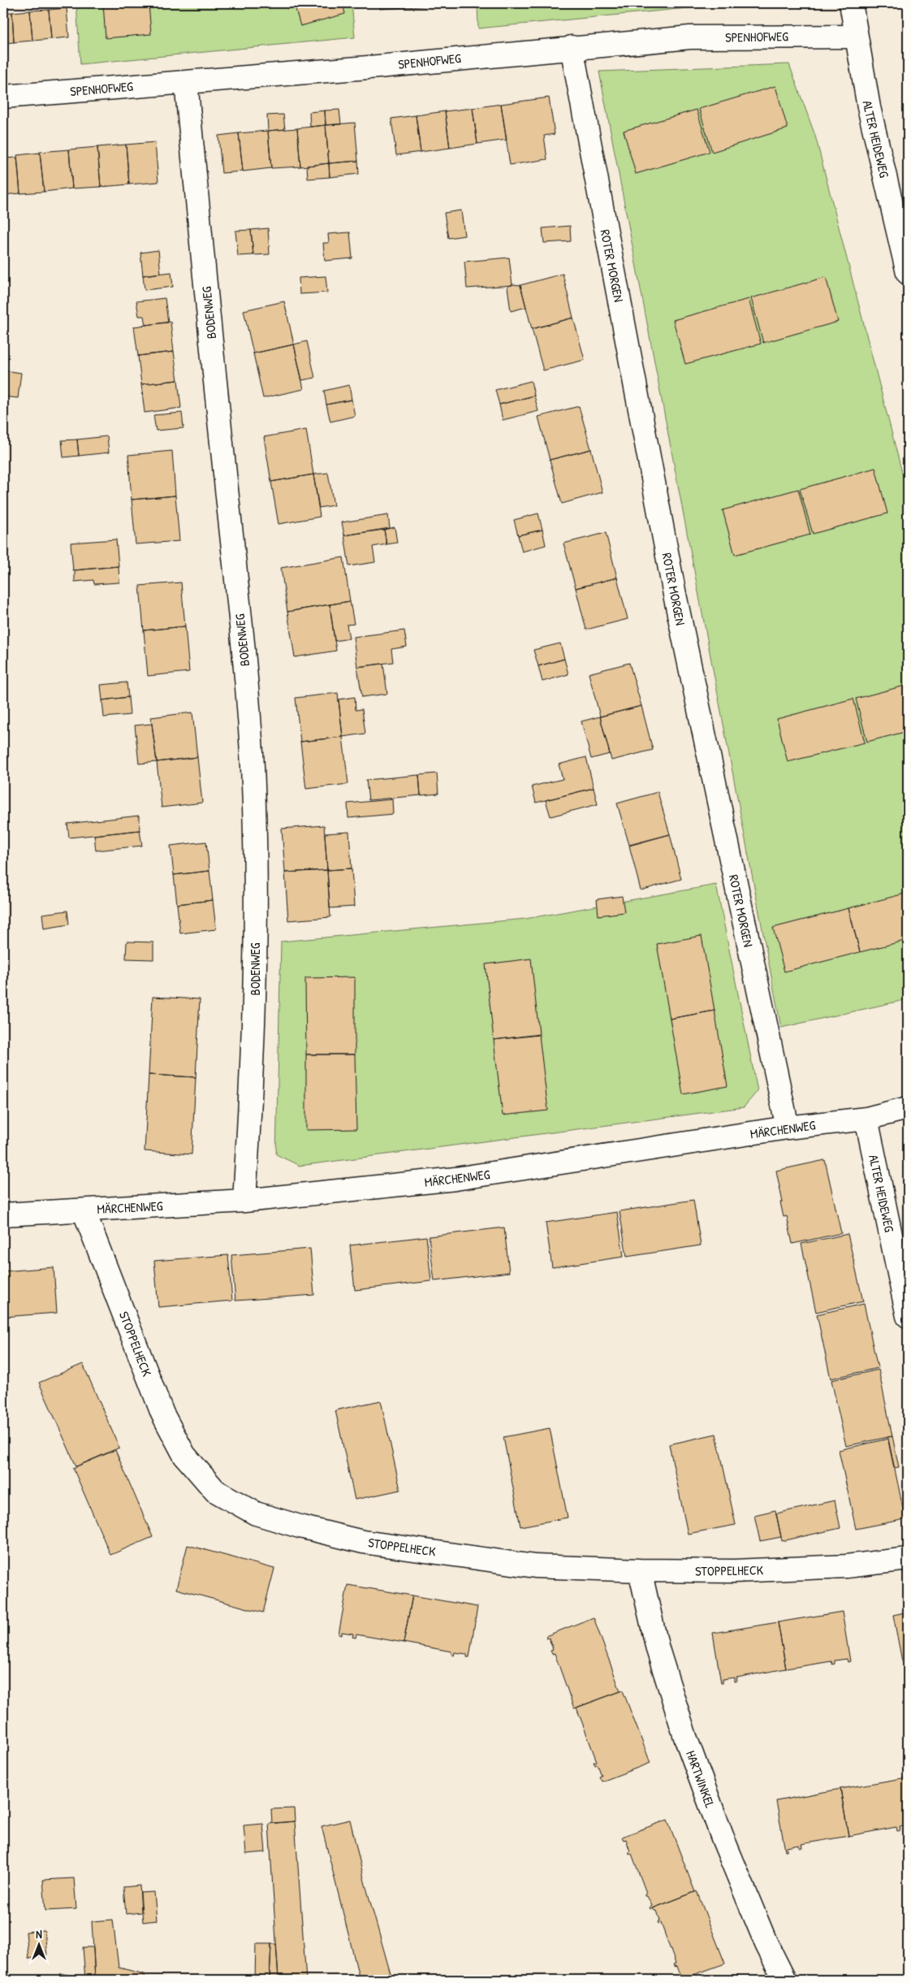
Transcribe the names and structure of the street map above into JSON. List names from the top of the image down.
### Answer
{
  "streets": {
    "street": [
      "SPENHOFWEG",
      "ALTER HEIDEWEG",
      "ROTER MORGEN",
      "BODENWEG",
      "MÄRCHENWEG",
      "STOPPELHECK",
      "HARTWINKEL"
    ]
  },
  "crossings": [
    ["SPENHOFWEG", "ALTER HEIDEWEG"],
    ["SPENHOFWEG", "ROTER MORGEN"],
    ["SPENHOFWEG", "BODENWEG"],
    ["ALTER HEIDEWEG", "MÄRCHENWEG"],
    ["ROTER MORGEN", "MÄRCHENWEG"],
    ["BODENWEG", "MÄRCHENWEG"],
    ["MÄRCHENWEG", "STOPPELHECK"],
    ["STOPPELHECK", "HARTWINKEL"]
  ],
  "north": "top"
}
